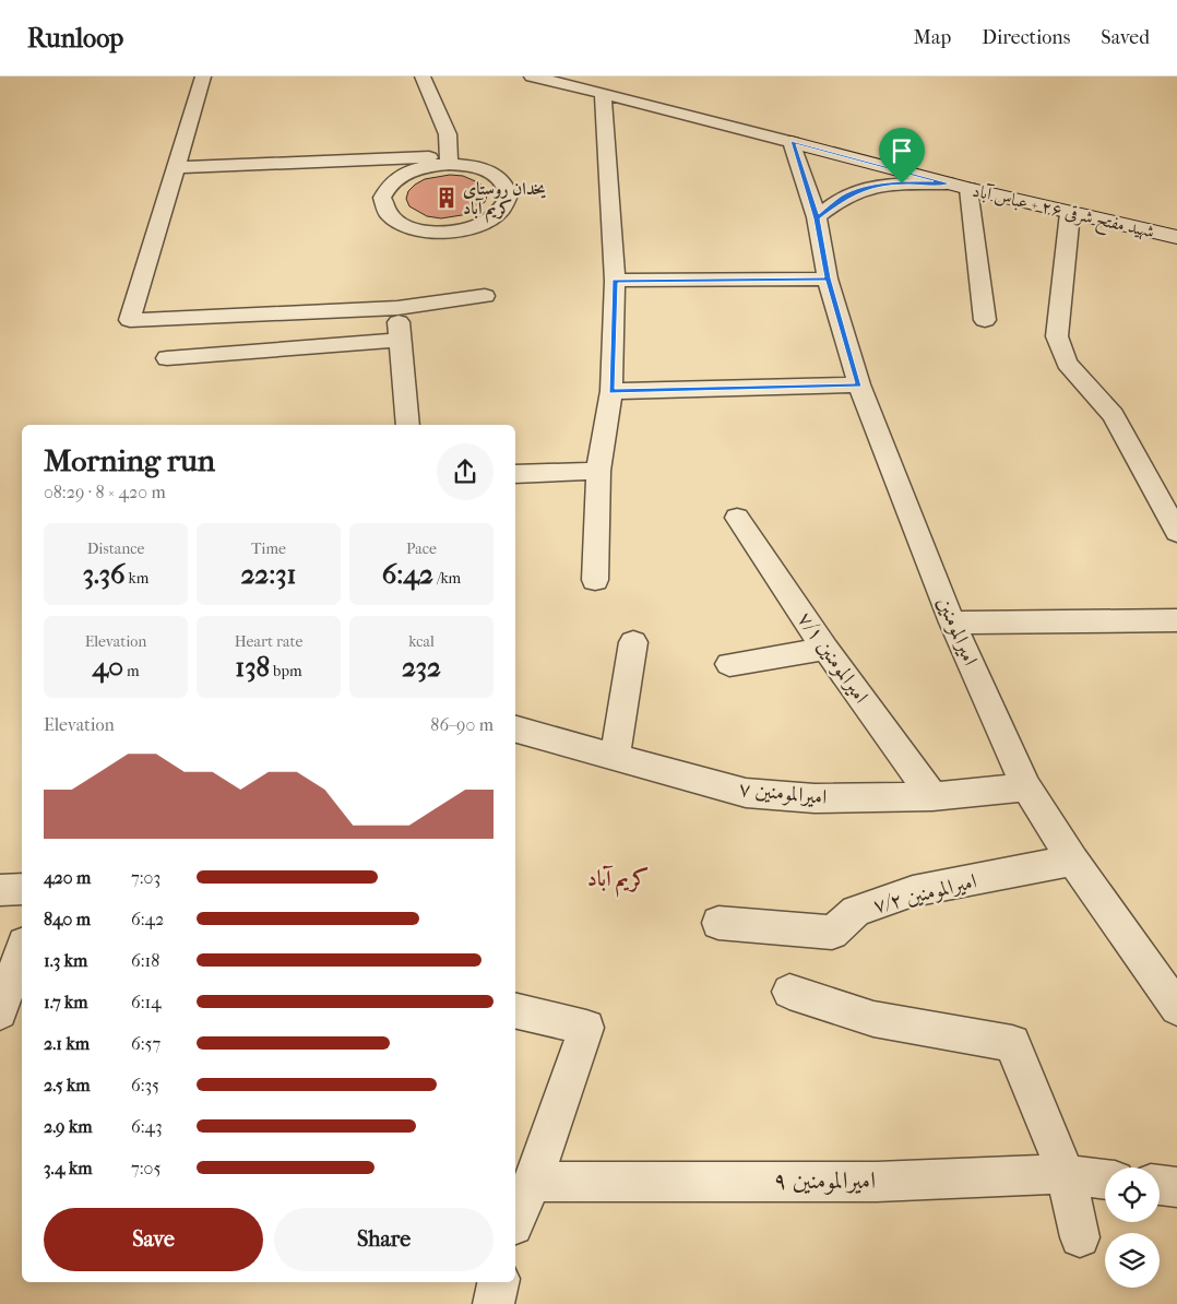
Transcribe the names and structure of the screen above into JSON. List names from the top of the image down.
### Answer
{
  "streets": {
    "street": [
      "شهید مفتح شرقی ۲۶ + عباس آباد",
      "امیرالمومنین",
      "امیرالمومنین ۷/۱",
      "امیرالمومنین ۷",
      "امیرالمومنین ۷/۲",
      "امیرالمومنین ۹"
    ]
  },
  "crossings": [
    ["شهید مفتح شرقی ۲۶ + عباس آباد", "امیرالمومنین"],
    ["امیرالمومنین", "امیرالمومنین ۷"],
    ["امیرالمومنین", "امیرالمومنین ۷/۲"],
    ["امیرالمومنین ۷/۱", "امیرالمومنین ۷"]
  ],
  "districts": ["کریم آباد"],
  "places": {
    "building": ["یخدان روستای کریم آباد"]
  },
  "page": {
    "header": "Runloop",
    "nav": ["Map", "Directions", "Saved"],
    "heading": ["Morning run", "08:29 · 8 × 420 m"],
    "stats": [
      ["Distance", "3.36 km"],
      ["Time", "22:31"],
      ["Pace", "6:42 /km"],
      ["Elevation", "40 m"],
      ["Heart rate", "138 bpm"],
      ["kcal", "232"]
    ],
    "chart": ["Elevation", "86–90 m"],
    "list": [
      {
        "name": "420 m",
        "note": "7:03"
      },
      {
        "name": "840 m",
        "note": "6:42"
      },
      {
        "name": "1.3 km",
        "note": "6:18"
      },
      {
        "name": "1.7 km",
        "note": "6:14"
      },
      {
        "name": "2.1 km",
        "note": "6:57"
      },
      {
        "name": "2.5 km",
        "note": "6:35"
      },
      {
        "name": "2.9 km",
        "note": "6:43"
      },
      {
        "name": "3.4 km",
        "note": "7:05"
      }
    ],
    "buttons": ["Save", "Share"]
  }
}
